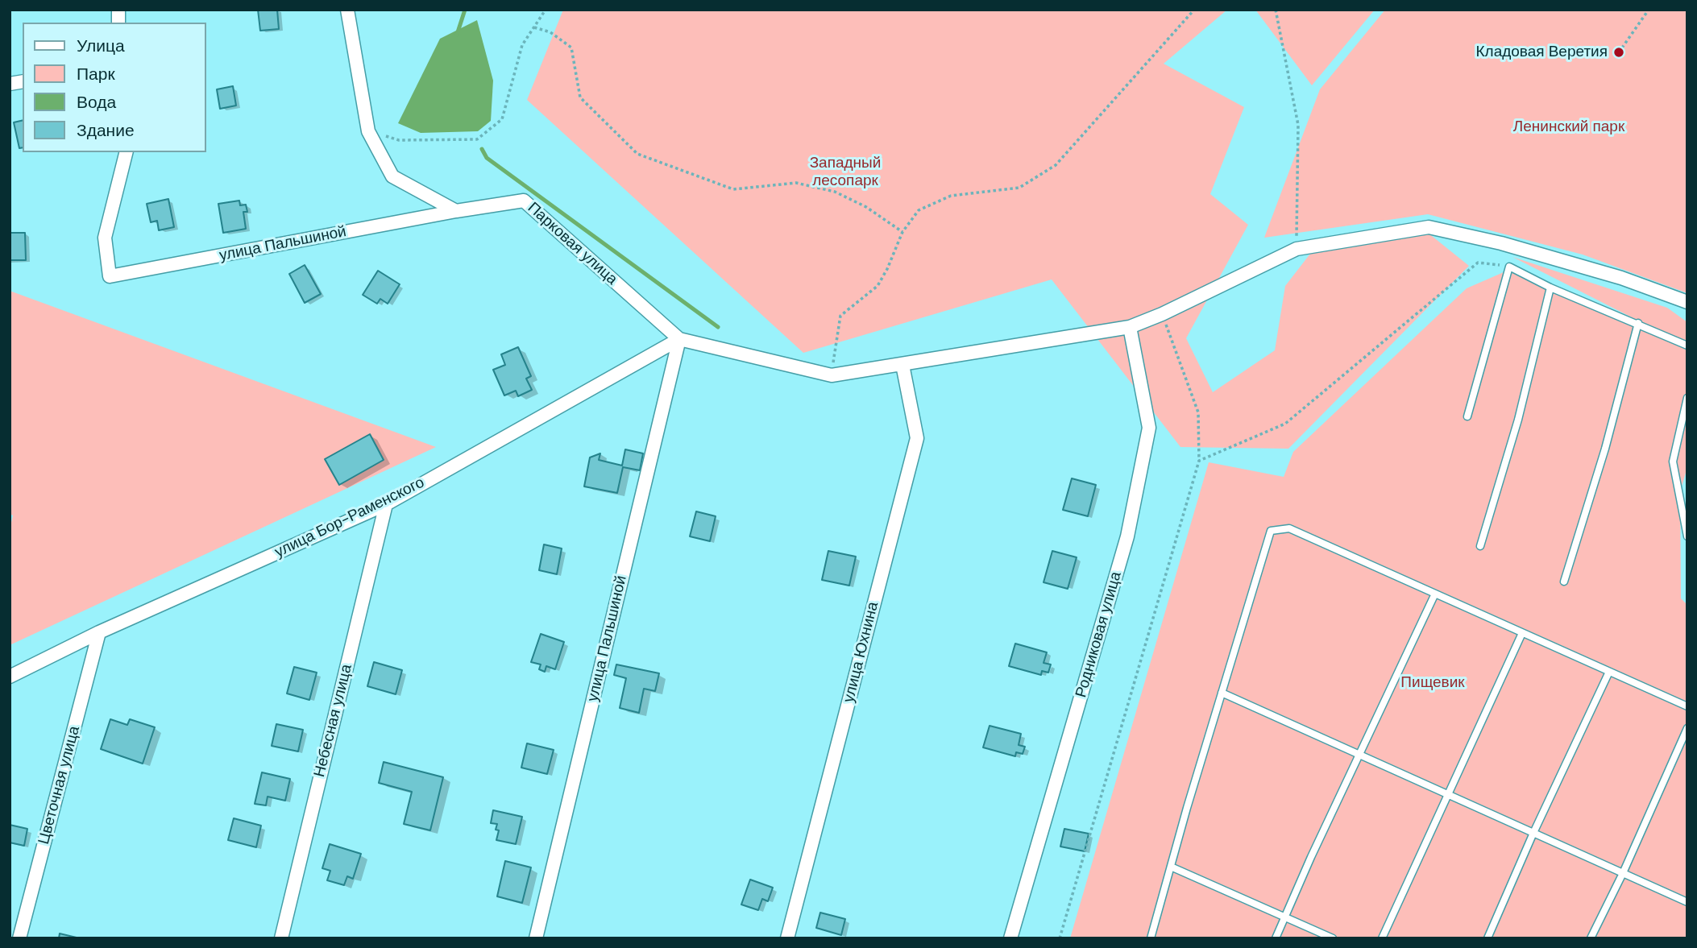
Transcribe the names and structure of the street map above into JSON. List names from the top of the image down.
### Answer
{
  "streets": {
    "street": [
      "улица Пальшиной",
      "Парковая улица",
      "улица Бор-Раменского",
      "Родниковая улица",
      "улица Юхнина",
      "Небесная улица",
      "Цветочная улица"
    ]
  },
  "crossings": [
    ["улица Пальшиной", "Парковая улица"],
    ["улица Пальшиной", "улица Бор-Раменского"],
    ["Парковая улица", "улица Бор-Раменского"],
    ["улица Бор-Раменского", "Небесная улица"],
    ["улица Бор-Раменского", "Цветочная улица"]
  ],
  "parks": ["Ленинский парк", "Западный лесопарк", "Пищевик"],
  "places": ["Кладовая Веретия"],
  "legend": [
    "Улица",
    "Парк",
    "Вода",
    "Здание"
  ]
}
